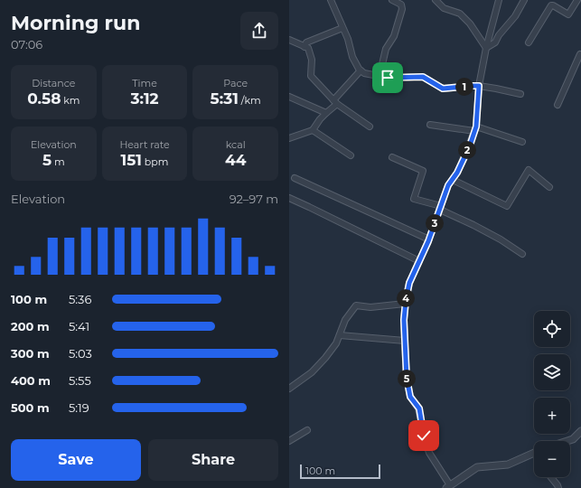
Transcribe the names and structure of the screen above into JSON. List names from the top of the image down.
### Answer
{
  "scale_bar": "100 m",
  "page": {
    "heading": ["Morning run", "07:06"],
    "stats": [
      ["Distance", "0.58 km"],
      ["Time", "3:12"],
      ["Pace", "5:31 /km"],
      ["Elevation", "5 m"],
      ["Heart rate", "151 bpm"],
      ["kcal", "44"]
    ],
    "pins": [
      "1",
      "2",
      "3",
      "4",
      "5"
    ],
    "chart": ["Elevation", "92–97 m"],
    "list": [
      {
        "name": "100 m",
        "note": "5:36"
      },
      {
        "name": "200 m",
        "note": "5:41"
      },
      {
        "name": "300 m",
        "note": "5:03"
      },
      {
        "name": "400 m",
        "note": "5:55"
      },
      {
        "name": "500 m",
        "note": "5:19"
      }
    ],
    "map_buttons": ["+", "−"],
    "buttons": ["Save", "Share"],
    "scale": "100 m"
  }
}
